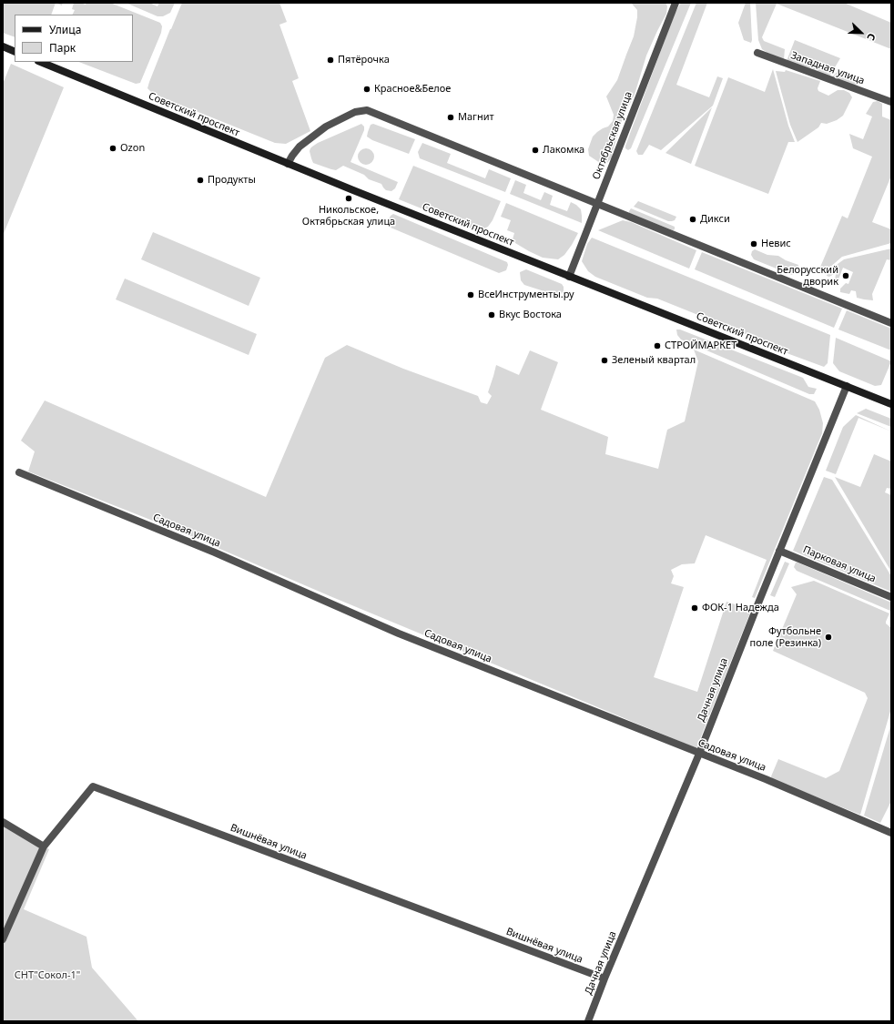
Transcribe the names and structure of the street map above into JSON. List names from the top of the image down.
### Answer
{
  "streets": {
    "main road": ["Советский проспект"],
    "street": [
      "Западная улица",
      "Октябрьская улица",
      "Садовая улица",
      "Парковая улица",
      "Дачная улица",
      "Вишнёвая улица"
    ]
  },
  "crossings": [
    ["Советский проспект", "Октябрьская улица"],
    ["Советский проспект", "Дачная улица"],
    ["Садовая улица", "Дачная улица"],
    ["Парковая улица", "Дачная улица"],
    ["Дачная улица", "Вишнёвая улица"]
  ],
  "parks": ["СНТ\"Сокол-1\""],
  "places": [
    "Пятёрочка",
    "Красное&Белое",
    "Магнит",
    "Ozon",
    "Лакомка",
    "Продукты",
    "Никольское, Октябрьская улица",
    "Дикси",
    "Невис",
    "Белорусский дворик",
    "ВсеИнструменты.ру",
    "Вкус Востока",
    "СТРОЙМАРКЕТ",
    "Зеленый квартал",
    "ФОК-1 Надежда",
    "Футбольне поле (Резинка)"
  ],
  "legend": ["Улица", "Парк"],
  "north": "bottom right"
}
